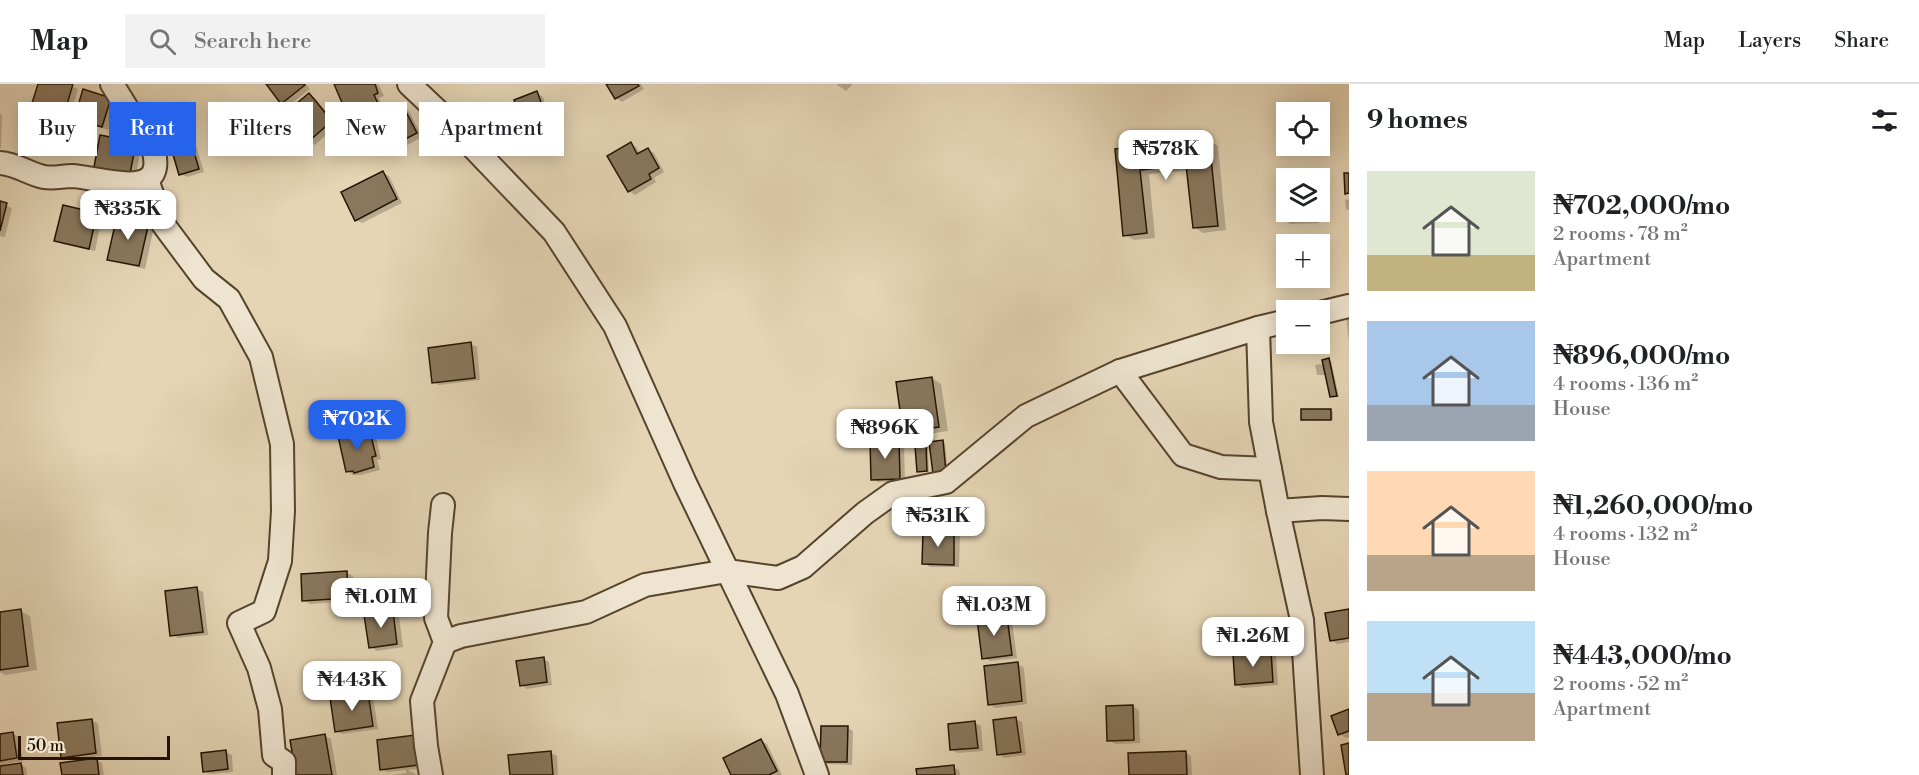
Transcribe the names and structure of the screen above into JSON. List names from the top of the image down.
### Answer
{
  "scale_bar": "50 m",
  "page": {
    "header": "Map",
    "search": "Search here",
    "nav": ["Map", "Layers", "Share"],
    "heading": "9 homes",
    "map_buttons": ["+", "−"],
    "chip": [
      "Buy",
      "Rent",
      "Filters",
      "New",
      "Apartment"
    ],
    "price": [
      "₦578K",
      "₦335K",
      "₦702K",
      "₦896K",
      "₦531K",
      "₦1.01M",
      "₦1.03M",
      "₦1.26M",
      "₦443K"
    ],
    "list": [
      {
        "name": "₦702,000/mo",
        "note": "2 rooms · 78 m² · Apartment"
      },
      {
        "name": "₦896,000/mo",
        "note": "4 rooms · 136 m² · House"
      },
      {
        "name": "₦1,260,000/mo",
        "note": "4 rooms · 132 m² · House"
      },
      {
        "name": "₦443,000/mo",
        "note": "2 rooms · 52 m² · Apartment"
      }
    ],
    "scale": "50 m"
  }
}
